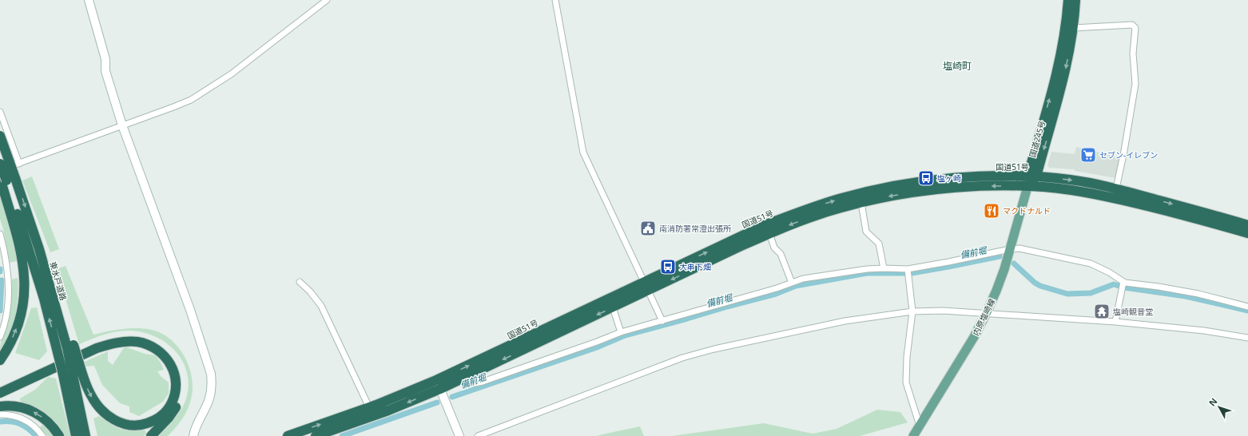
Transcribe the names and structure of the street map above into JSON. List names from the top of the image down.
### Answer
{
  "streets": {
    "highway": ["国道245号", "国道51号"],
    "main road": ["内原塩崎線"]
  },
  "crossings": [
    ["国道245号", "国道51号"],
    ["国道245号", "内原塩崎線"],
    ["国道51号", "内原塩崎線"]
  ],
  "districts": ["塩崎町"],
  "water": ["備前堀"],
  "places": {
    "supermarket": ["セブン-イレブン"],
    "bus stop": ["塩ヶ崎", "大串下畑"],
    "restaurant": ["マクドナルド"],
    "public building": ["南消防署常澄出張所"],
    "temple": ["塩崎観音堂"]
  },
  "north": "top left"
}
